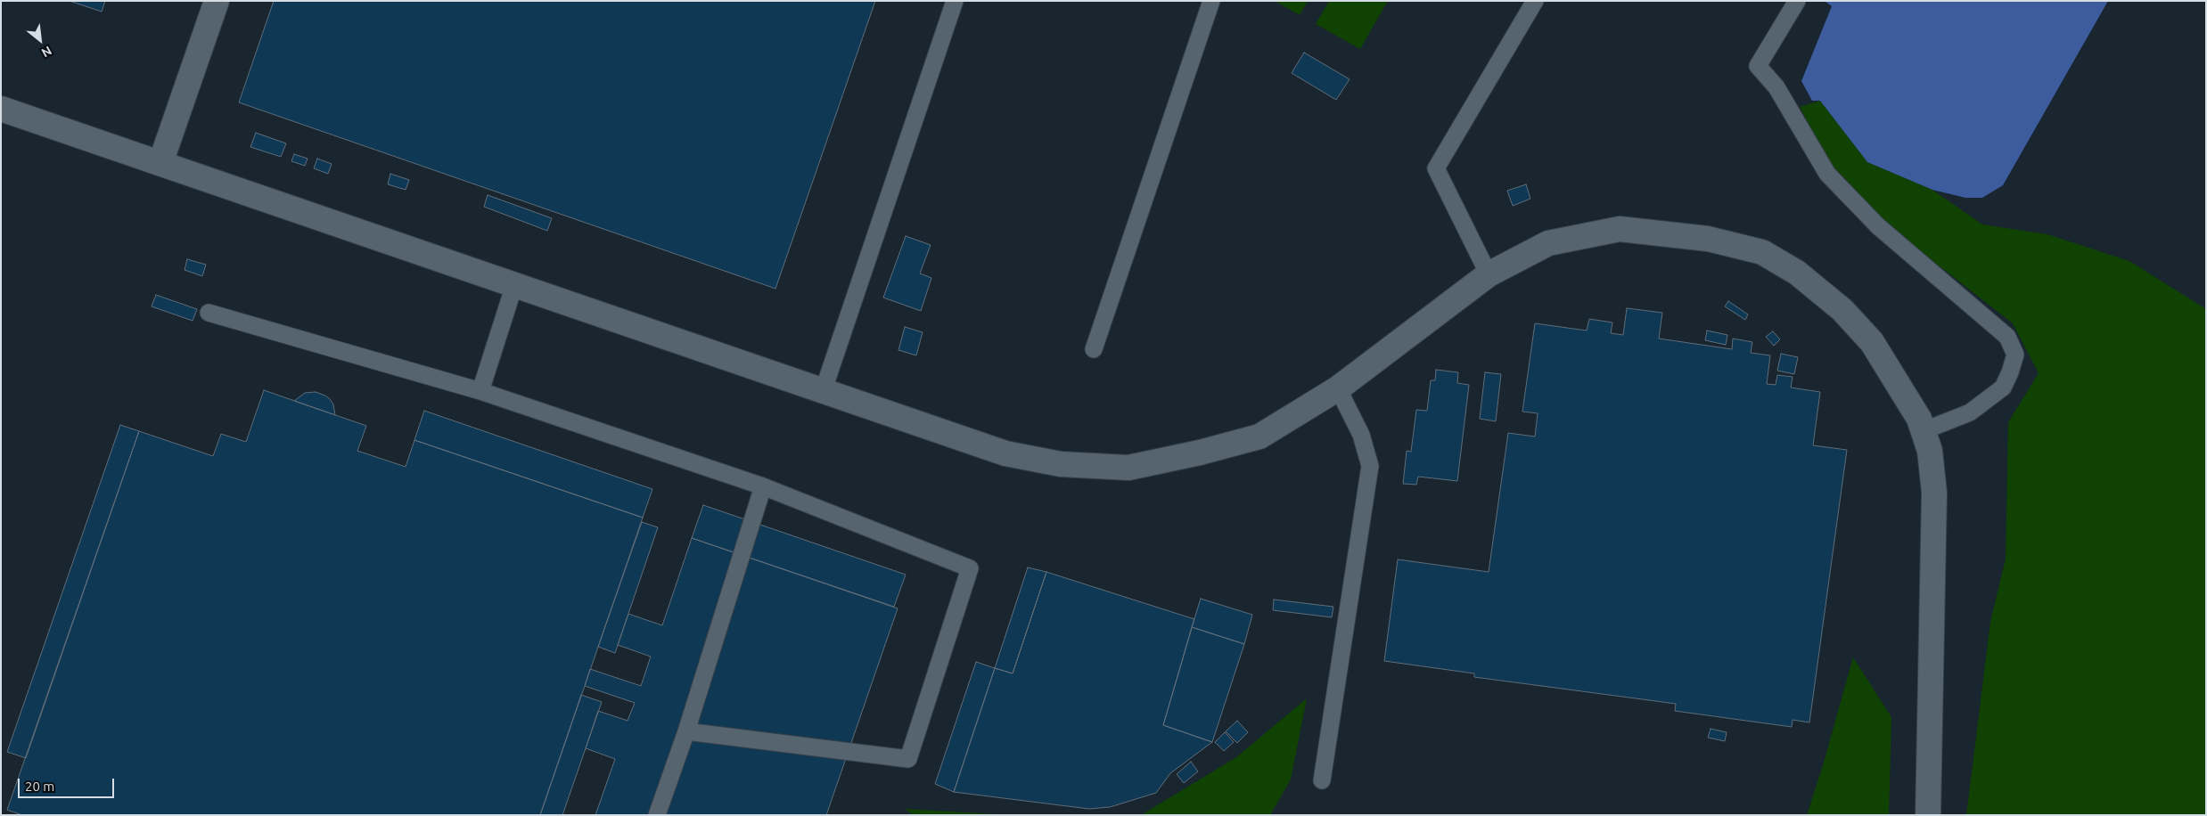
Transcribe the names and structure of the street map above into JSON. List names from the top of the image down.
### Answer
{
  "scale_bar": "20 m",
  "north": "bottom right"
}
